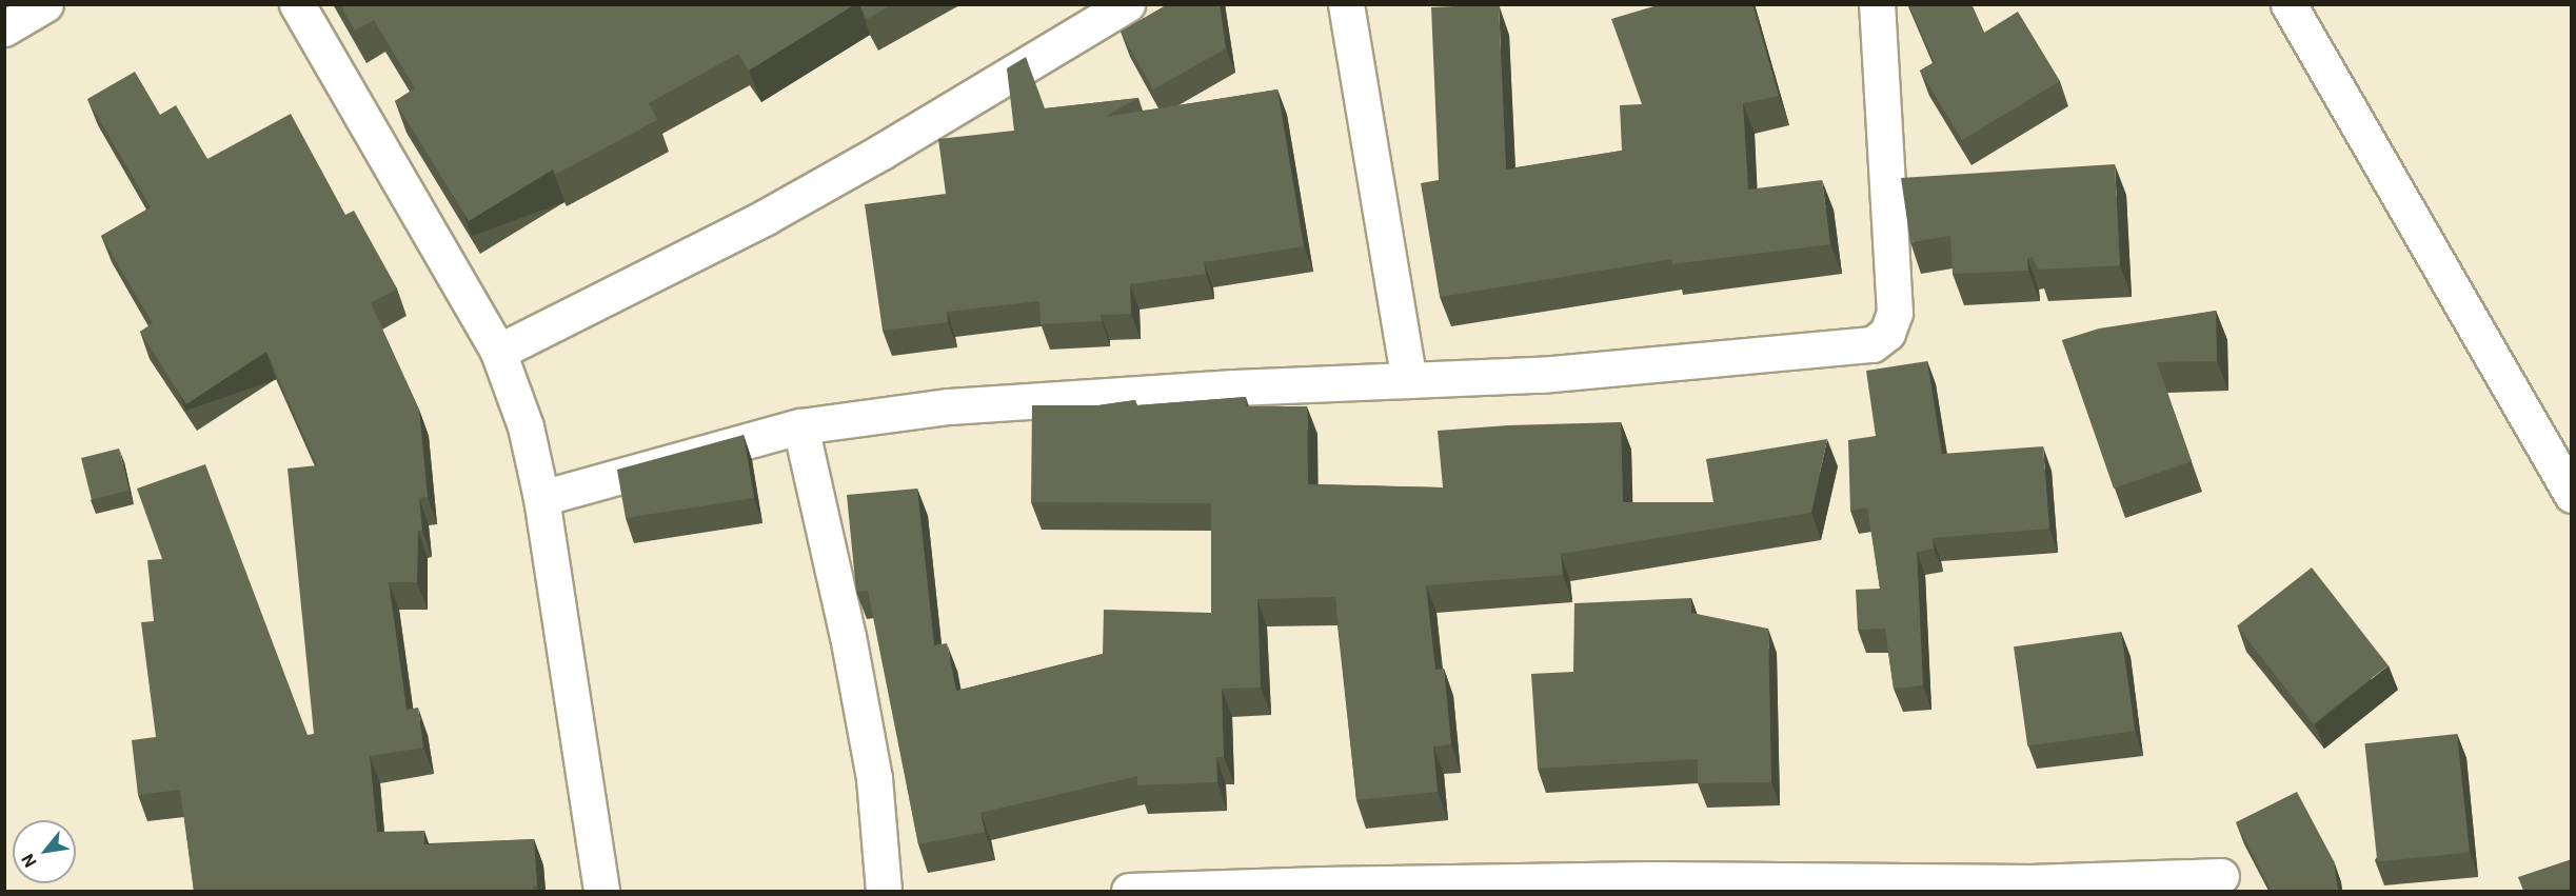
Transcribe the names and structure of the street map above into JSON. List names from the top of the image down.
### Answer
{
  "north": "bottom left"
}
